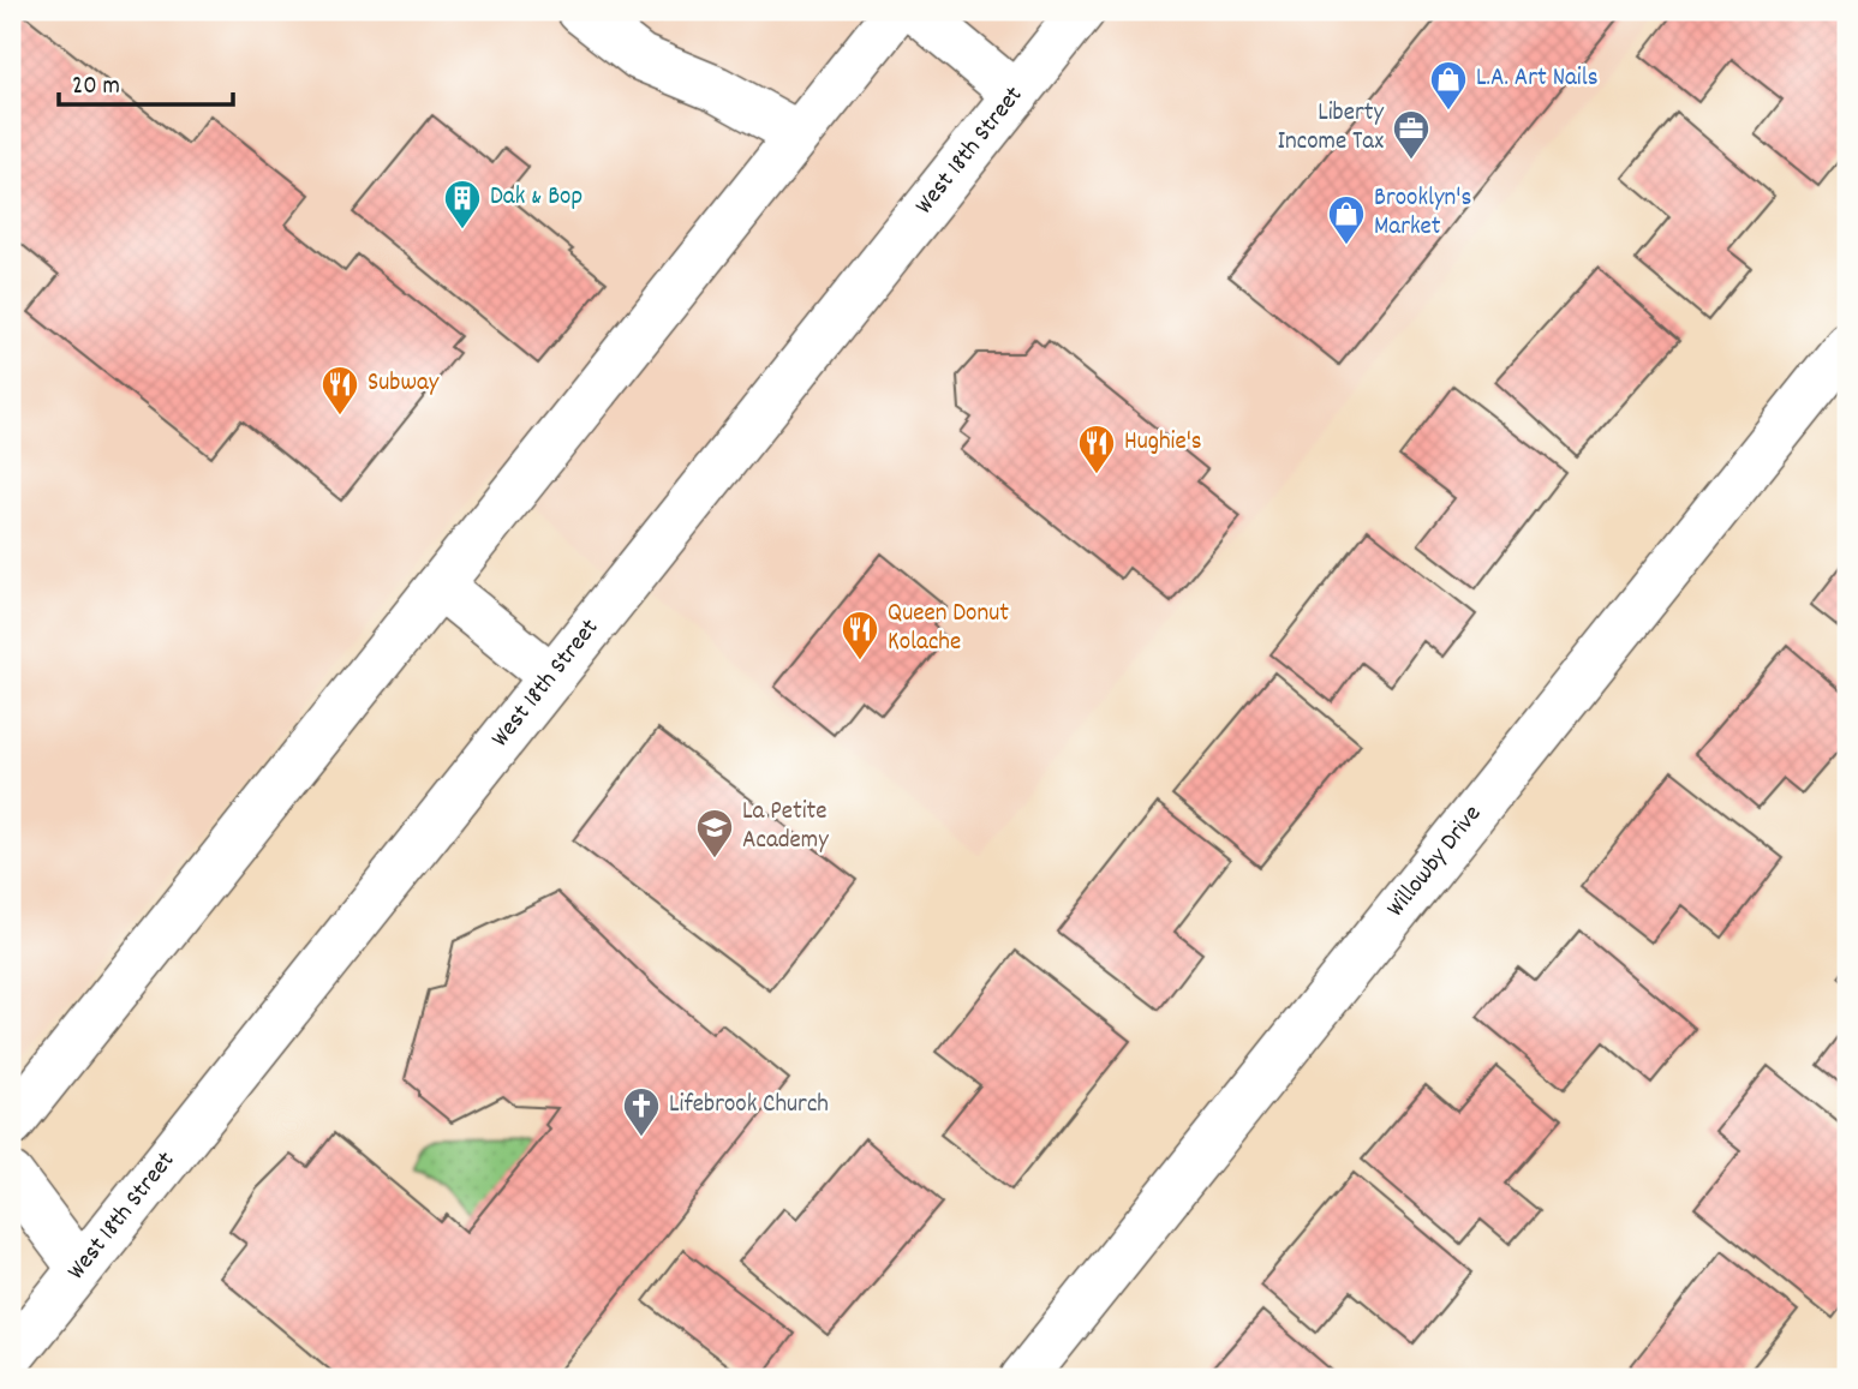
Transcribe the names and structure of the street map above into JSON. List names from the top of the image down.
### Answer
{
  "streets": {
    "main road": ["West 18th Street", "Willowby Drive"]
  },
  "places": {
    "shop": ["L.A. Art Nails", "Brooklyn's Market"],
    "office": ["Liberty Income Tax"],
    "building": ["Dak & Bop"],
    "restaurant": ["Subway", "Hughie's", "Queen Donut Kolache"],
    "school or university": ["La Petite Academy"],
    "church": ["Lifebrook Church"]
  },
  "scale_bar": "20 m"
}
